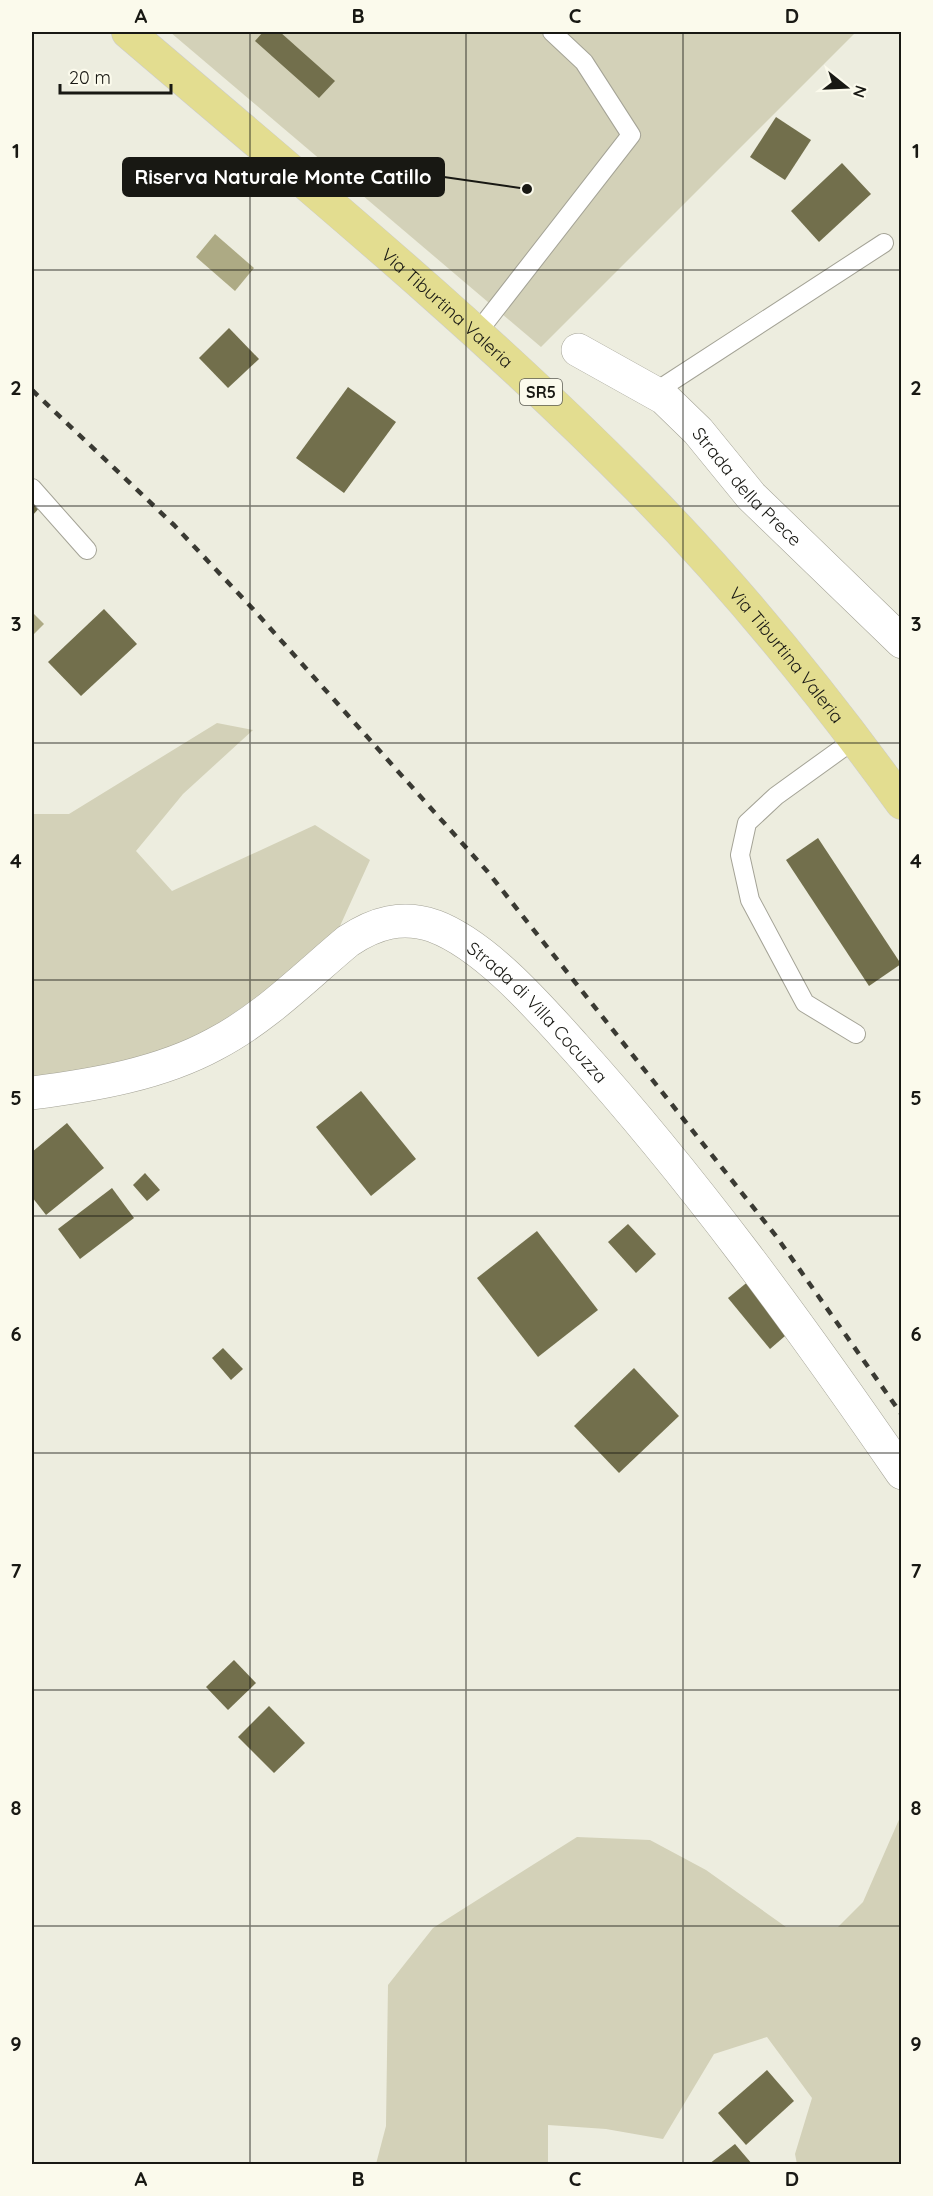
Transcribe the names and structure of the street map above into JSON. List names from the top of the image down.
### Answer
{
  "streets": {
    "main road": ["Via Tiburtina Valeria", "SR5"],
    "street": ["Strada della Prece", "Strada di Villa Cocuzza"]
  },
  "places": ["Riserva Naturale Monte Catillo"],
  "scale_bar": "20 m",
  "north": "right",
  "grid": {
    "columns": [
      "A",
      "B",
      "C",
      "D"
    ],
    "rows": [
      "1",
      "2",
      "3",
      "4",
      "5",
      "6",
      "7",
      "8",
      "9"
    ]
  }
}
